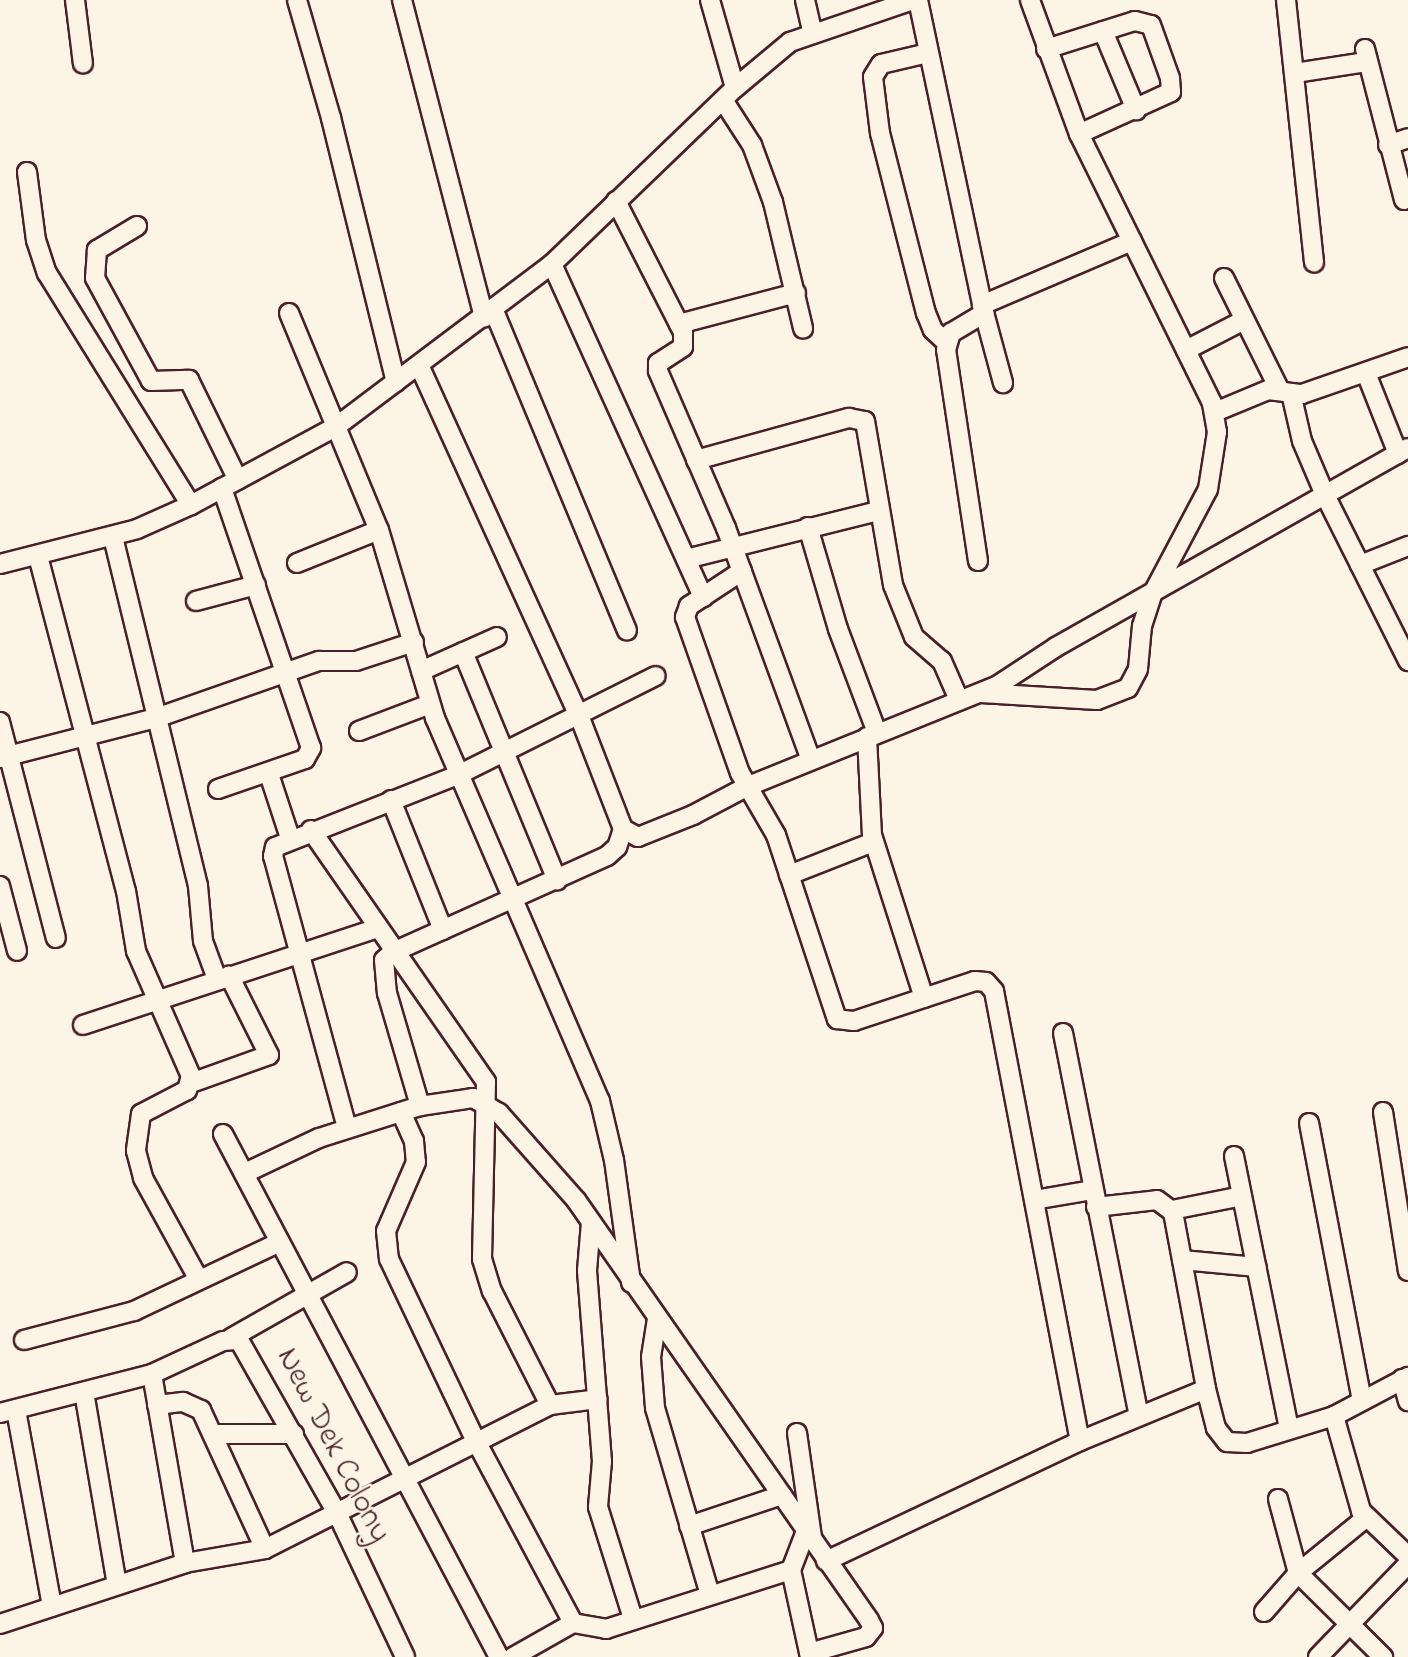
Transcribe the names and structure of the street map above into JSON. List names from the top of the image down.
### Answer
{
  "streets": {
    "street": ["New Dek Colony"]
  }
}
